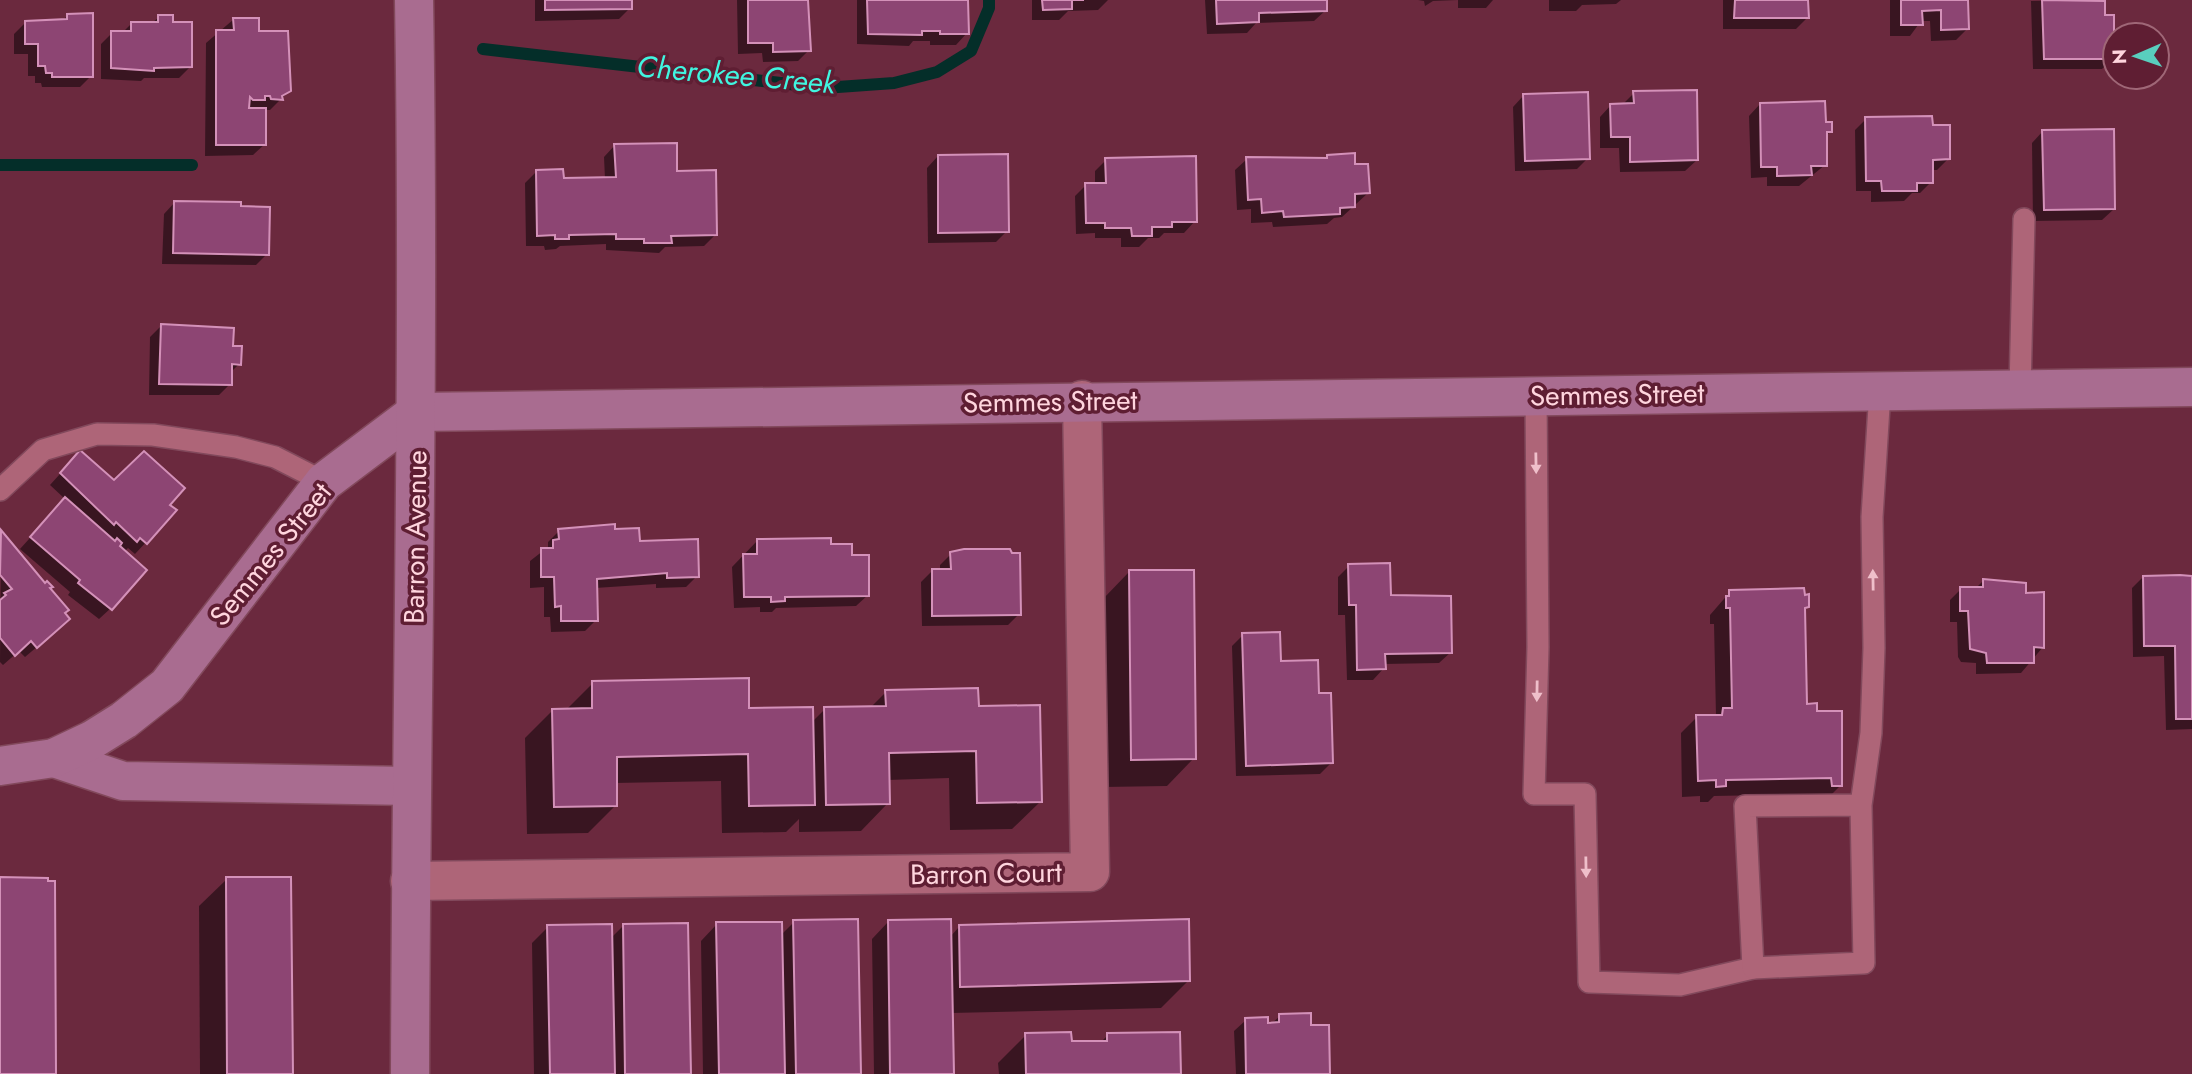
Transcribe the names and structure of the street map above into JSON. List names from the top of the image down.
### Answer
{
  "streets": {
    "main road": ["Semmes Street", "Barron Avenue"],
    "street": ["Barron Court"]
  },
  "crossings": [
    ["Semmes Street", "Barron Avenue"],
    ["Semmes Street", "Barron Court"],
    ["Barron Avenue", "Barron Court"]
  ],
  "water": ["Cherokee Creek"],
  "north": "left"
}
